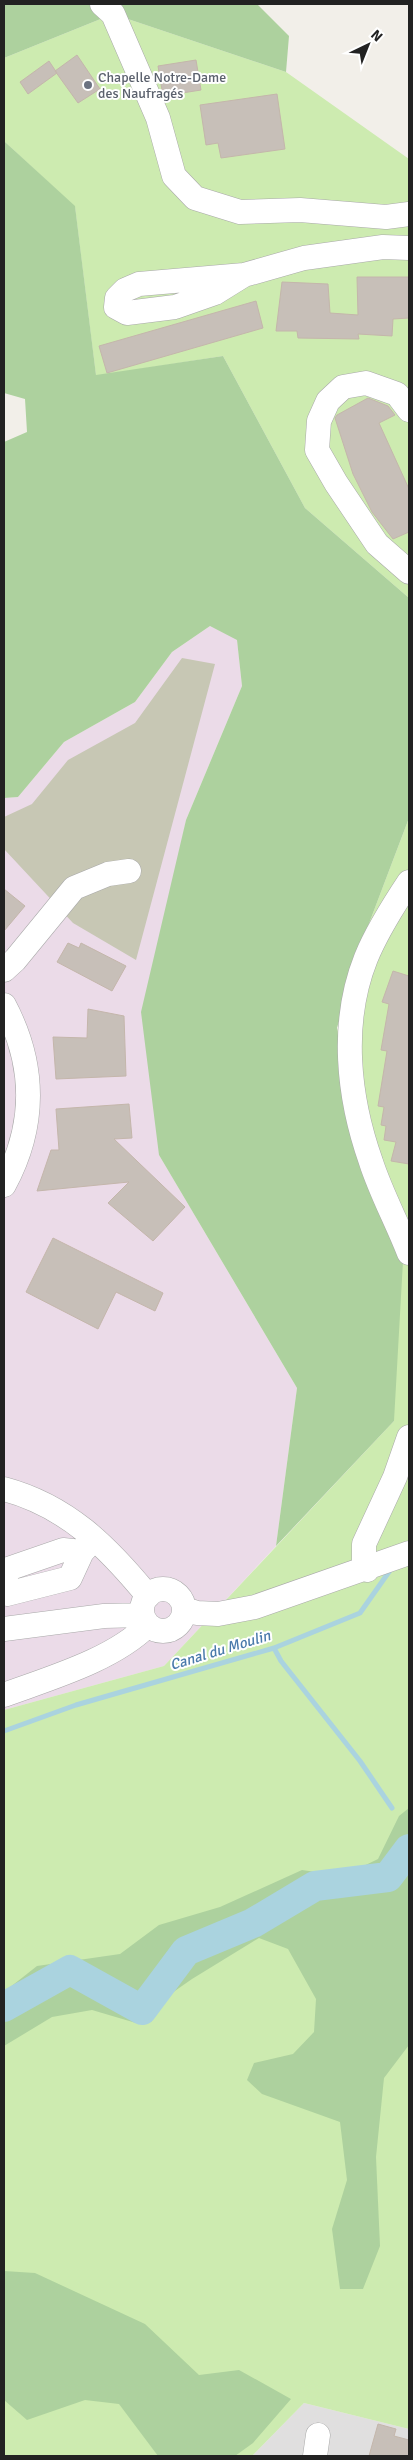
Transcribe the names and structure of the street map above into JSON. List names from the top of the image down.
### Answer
{
  "water": ["Canal du Moulin"],
  "places": ["Chapelle Notre-Dame des Naufragés"],
  "north": "top right"
}
